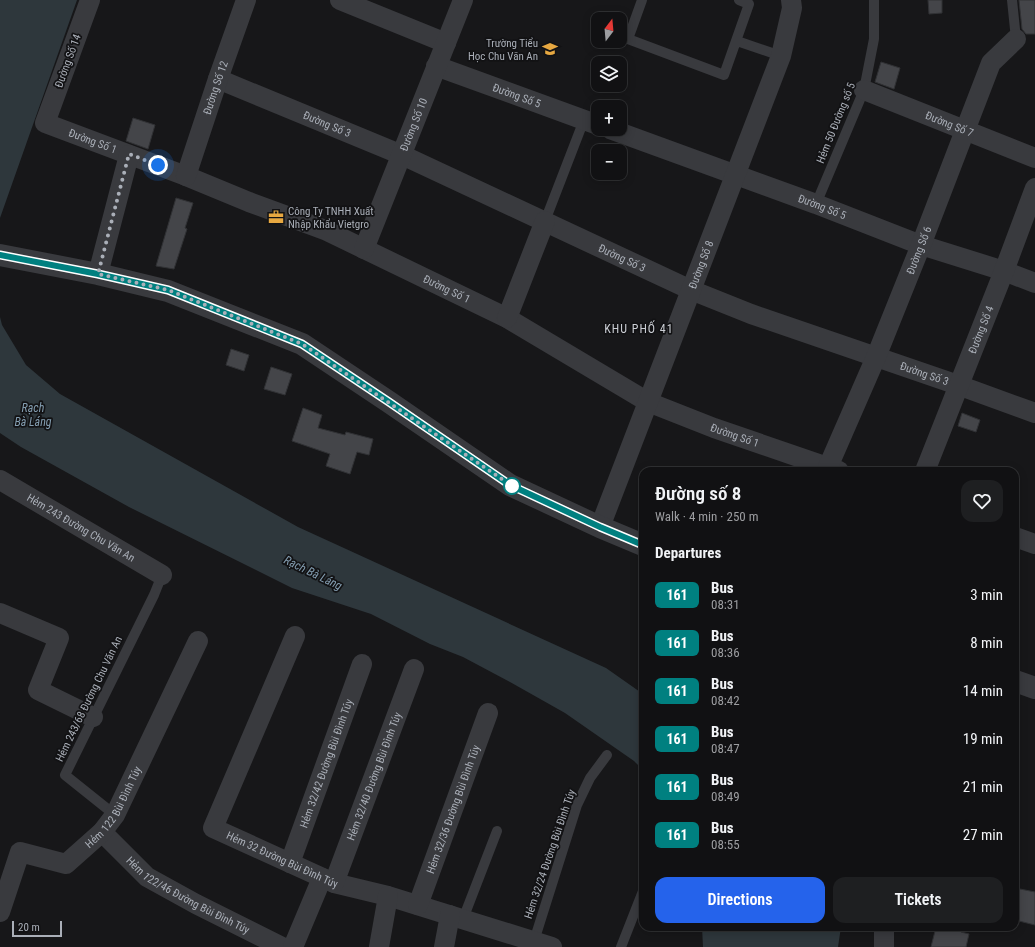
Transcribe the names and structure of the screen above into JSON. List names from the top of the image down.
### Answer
{
  "streets": {
    "street": [
      "Đường Số 14",
      "Đường Số 12",
      "Đường Số 5",
      "Đường Số 3",
      "Đường Số 7",
      "Đường Số 10",
      "Đường Số 1",
      "Đường Số 6",
      "Đường Số 8",
      "Đường Số 4",
      "Hẻm 243 Đường Chu Văn An",
      "Hẻm 32/42 Đường Bùi Đình Túy",
      "Hẻm 32/40 Đường Bùi Đình Túy",
      "Hẻm 122 Bùi Đình Túy",
      "Hẻm 32/36 Đường Bùi Đình Túy",
      "Hẻm 32 Đường Bùi Đình Túy",
      "Hẻm 122/46 Đường Bùi Đình Túy"
    ],
    "lane": ["Hẻm 50 Đường số 5", "Hẻm 243/68 Đường Chu Văn An", "Hẻm 32/24 Đường Bùi Đình Túy"]
  },
  "crossings": [
    ["Đường Số 14", "Đường Số 1"],
    ["Đường Số 12", "Đường Số 3"],
    ["Đường Số 12", "Đường Số 1"],
    ["Đường Số 5", "Hẻm 50 Đường số 5"],
    ["Đường Số 5", "Đường Số 10"],
    ["Đường Số 5", "Đường Số 6"],
    ["Đường Số 5", "Đường Số 8"],
    ["Đường Số 5", "Đường Số 4"],
    ["Hẻm 50 Đường số 5", "Đường Số 7"],
    ["Đường Số 3", "Đường Số 10"],
    ["Đường Số 3", "Đường Số 6"],
    ["Đường Số 3", "Đường Số 8"],
    ["Đường Số 3", "Đường Số 4"],
    ["Đường Số 7", "Đường Số 6"],
    ["Đường Số 10", "Đường Số 1"],
    ["Đường Số 1", "Đường Số 8"],
    ["Hẻm 243 Đường Chu Văn An", "Hẻm 243/68 Đường Chu Văn An"],
    ["Hẻm 243/68 Đường Chu Văn An", "Hẻm 122 Bùi Đình Túy"],
    ["Hẻm 32/42 Đường Bùi Đình Túy", "Hẻm 32 Đường Bùi Đình Túy"],
    ["Hẻm 32/40 Đường Bùi Đình Túy", "Hẻm 32 Đường Bùi Đình Túy"],
    ["Hẻm 122 Bùi Đình Túy", "Hẻm 122/46 Đường Bùi Đình Túy"],
    ["Hẻm 32/36 Đường Bùi Đình Túy", "Hẻm 32 Đường Bùi Đình Túy"],
    ["Hẻm 32/24 Đường Bùi Đình Túy", "Hẻm 32 Đường Bùi Đình Túy"]
  ],
  "districts": ["KHU PHỐ 41"],
  "water": ["Rạch Bà Láng"],
  "places": {
    "school or university": ["Trường Tiểu Học Chu Văn An"],
    "office": ["Công Ty TNHH Xuất Nhập Khẩu Vietgro"]
  },
  "lines": ["bus line 161"],
  "scale_bar": "20 m",
  "north": "top",
  "page": {
    "map_buttons": ["+", "−"],
    "heading": [
      ["Đường số 8", "Walk · 4 min · 250 m"],
      "Departures"
    ],
    "list": [
      {
        "mark": "161",
        "name": "Bus",
        "note": "08:31",
        "value": "3 min"
      },
      {
        "mark": "161",
        "name": "Bus",
        "note": "08:36",
        "value": "8 min"
      },
      {
        "mark": "161",
        "name": "Bus",
        "note": "08:42",
        "value": "14 min"
      },
      {
        "mark": "161",
        "name": "Bus",
        "note": "08:47",
        "value": "19 min"
      },
      {
        "mark": "161",
        "name": "Bus",
        "note": "08:49",
        "value": "21 min"
      },
      {
        "mark": "161",
        "name": "Bus",
        "note": "08:55",
        "value": "27 min"
      }
    ],
    "buttons": ["Directions", "Tickets"],
    "scale": "20 m"
  }
}
